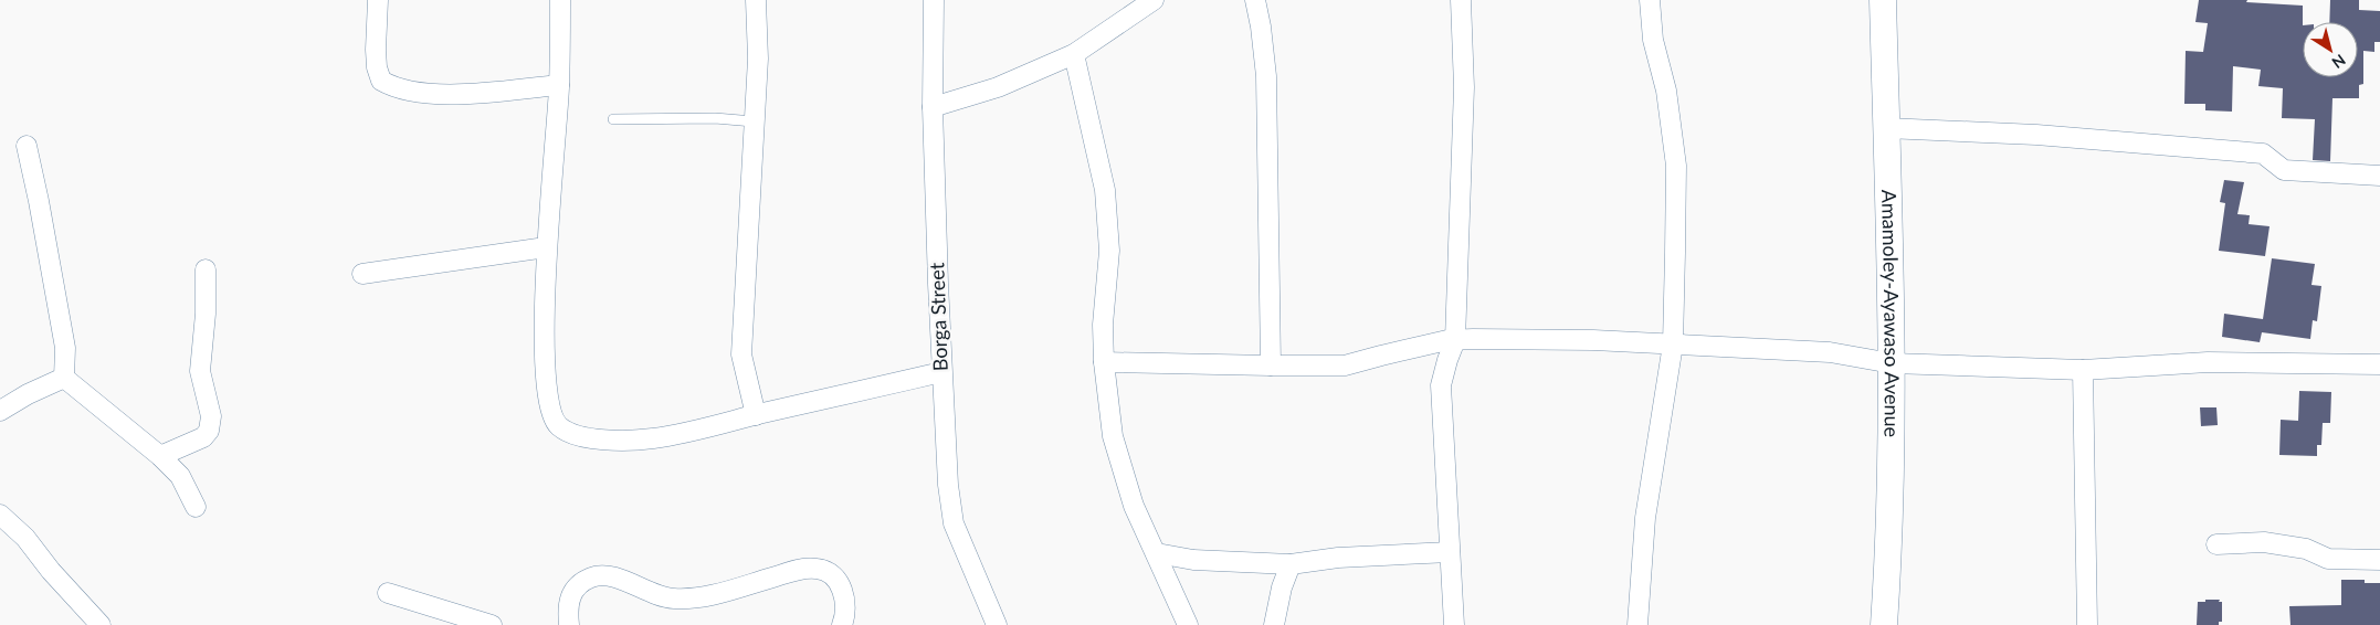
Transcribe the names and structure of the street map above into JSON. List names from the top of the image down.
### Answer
{
  "streets": {
    "street": ["Amamoley-Ayawaso Avenue", "Borga Street"]
  },
  "north": "bottom right"
}
